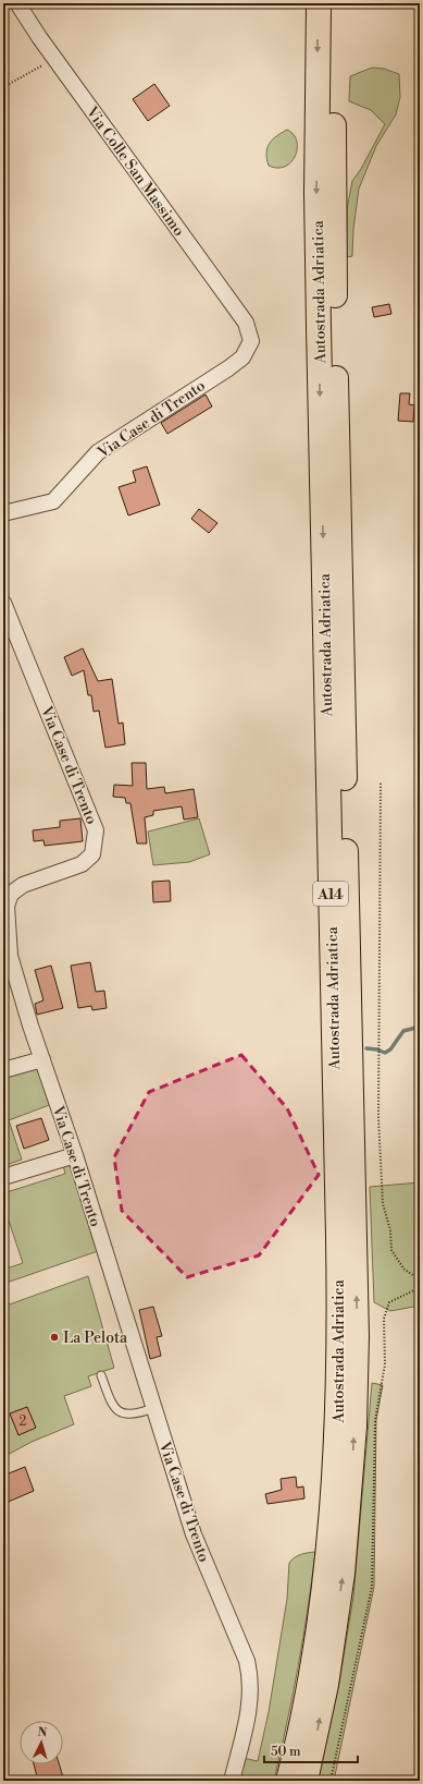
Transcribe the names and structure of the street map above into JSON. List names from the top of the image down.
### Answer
{
  "streets": {
    "highway": ["Autostrada Adriatica", "A14"],
    "street": ["Via Colle San Massimo", "Via Case di Trento"]
  },
  "crossings": [
    ["Via Colle San Massimo", "Via Case di Trento"]
  ],
  "places": ["La Pelota"],
  "house_numbers": ["2"],
  "scale_bar": "50 m",
  "north": "top"
}
